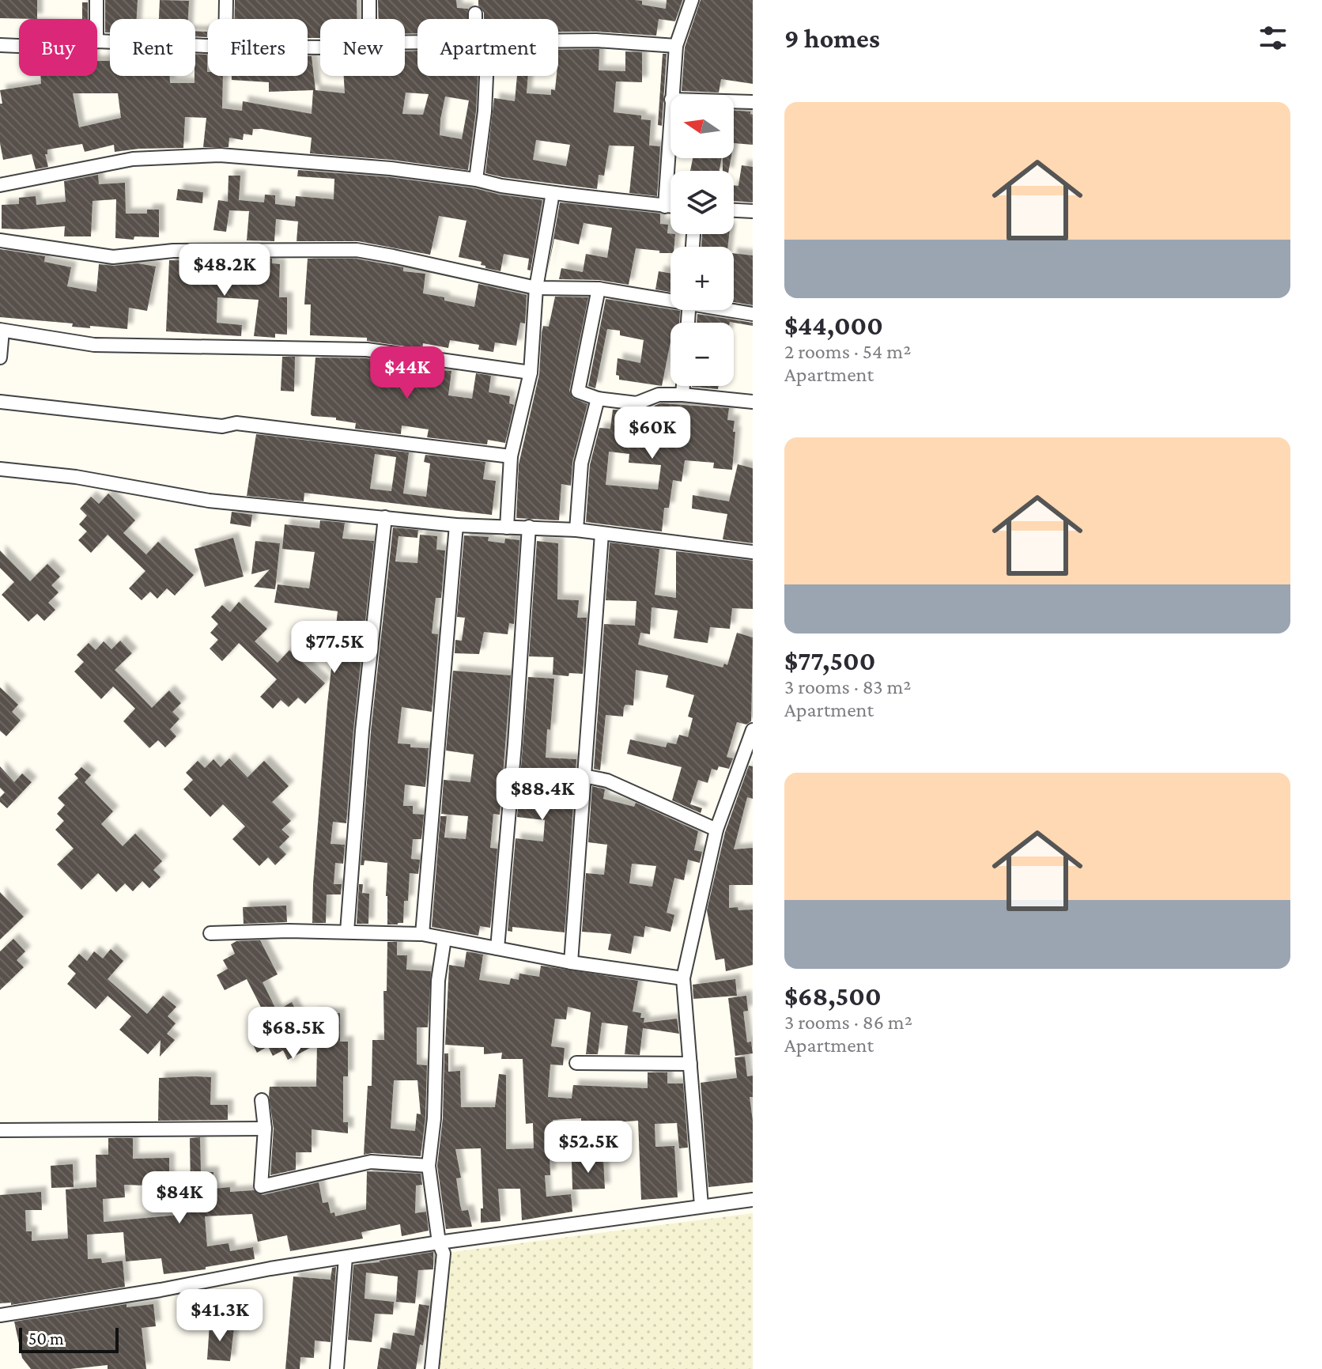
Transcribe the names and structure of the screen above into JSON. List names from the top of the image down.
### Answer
{
  "scale_bar": "50 m",
  "north": "left",
  "page": {
    "heading": "9 homes",
    "chip": [
      "Buy",
      "Rent",
      "Filters",
      "New",
      "Apartment"
    ],
    "list": [
      {
        "name": "$44,000",
        "note": "2 rooms · 54 m² · Apartment"
      },
      {
        "name": "$77,500",
        "note": "3 rooms · 83 m² · Apartment"
      },
      {
        "name": "$68,500",
        "note": "3 rooms · 86 m² · Apartment"
      }
    ],
    "map_buttons": ["+", "−"],
    "price": [
      "$48.2K",
      "$44K",
      "$60K",
      "$77.5K",
      "$88.4K",
      "$68.5K",
      "$52.5K",
      "$84K",
      "$41.3K"
    ],
    "scale": "50 m"
  }
}
